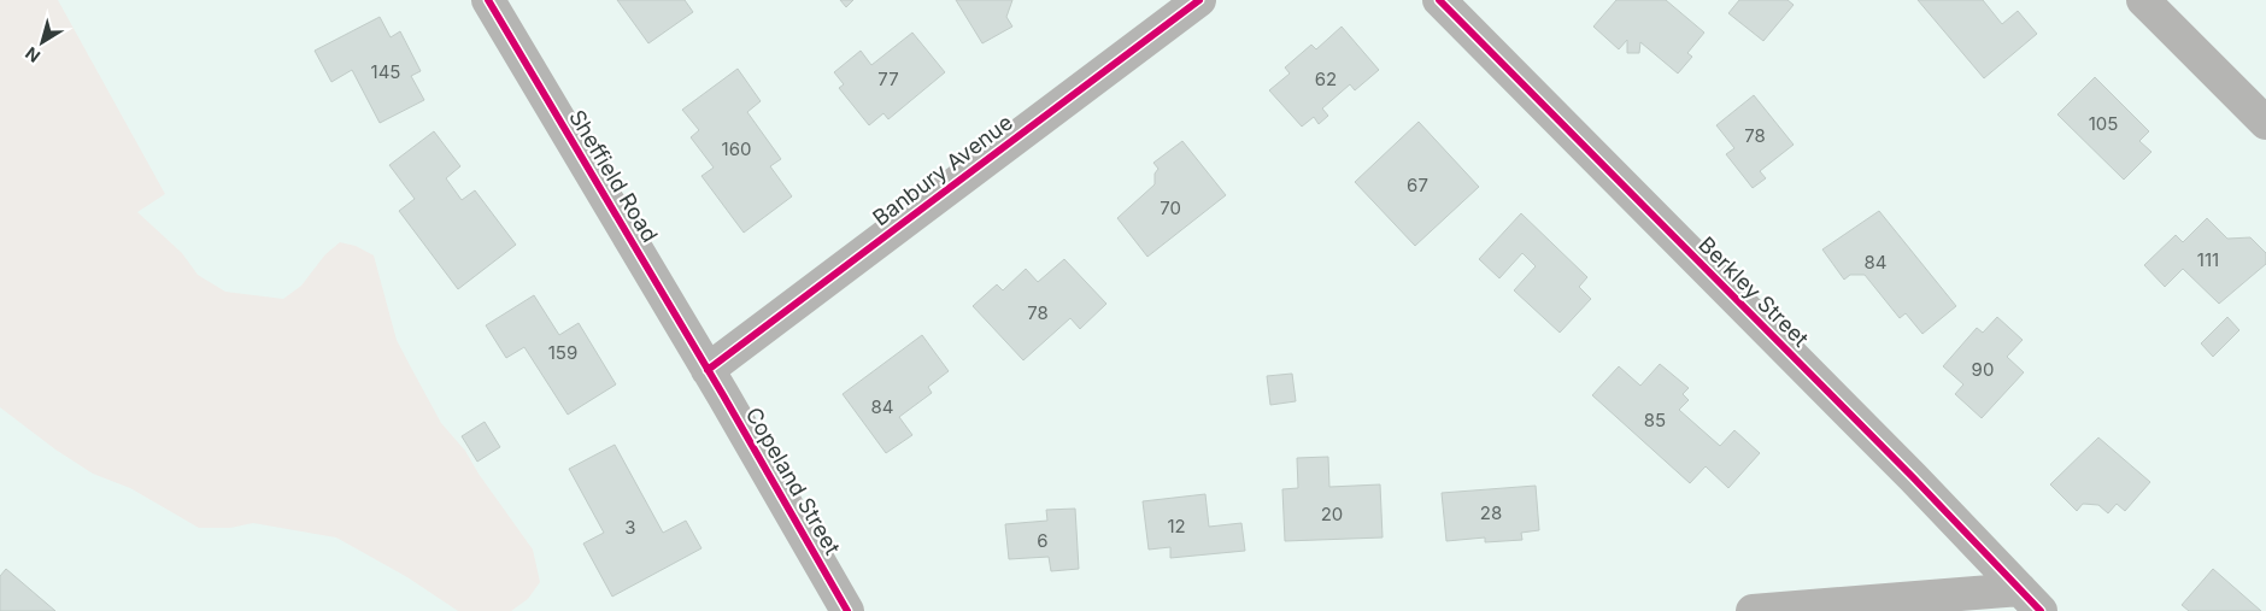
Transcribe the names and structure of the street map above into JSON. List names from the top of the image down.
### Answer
{
  "streets": {
    "street": [
      "Banbury Avenue",
      "Sheffield Road",
      "Berkley Street",
      "Copeland Street"
    ]
  },
  "crossings": [
    ["Banbury Avenue", "Sheffield Road"],
    ["Banbury Avenue", "Copeland Street"],
    ["Sheffield Road", "Copeland Street"]
  ],
  "house_numbers": [
    "145",
    "77",
    "62",
    "105",
    "78",
    "160",
    "67",
    "70",
    "111",
    "84",
    "78",
    "159",
    "90",
    "84",
    "85",
    "28",
    "20",
    "12",
    "3",
    "6"
  ],
  "north": "bottom left"
}
